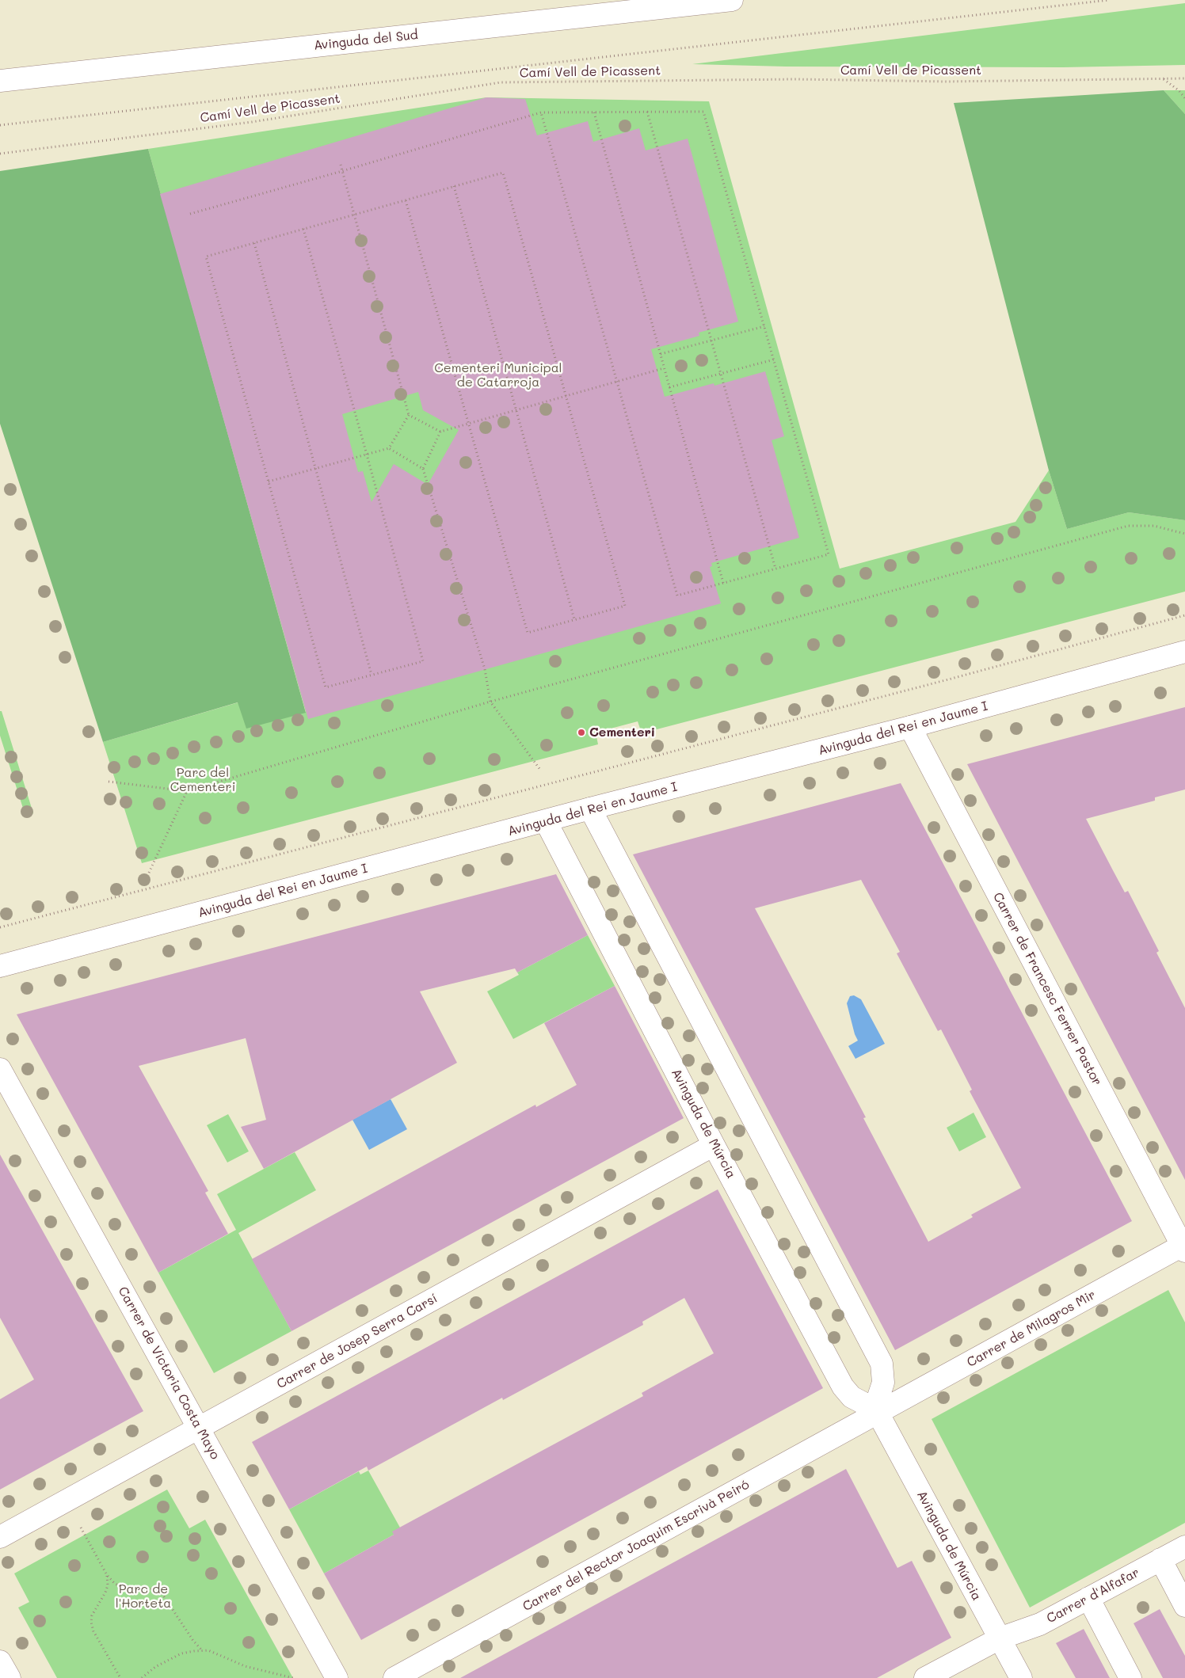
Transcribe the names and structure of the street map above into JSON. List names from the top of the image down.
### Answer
{
  "streets": {
    "street": [
      "Avinguda del Sud",
      "Avinguda del Rei en Jaume I",
      "Carrer de Francesc Ferrer Pastor",
      "Avinguda de Múrcia",
      "Carrer de Milagros Mir",
      "Carrer de Josep Serra Carsí",
      "Carrer de Victoria Costa Mayo",
      "Carrer del Rector Joaquim Escrivà Peiró",
      "Carrer d'Alfafar"
    ],
    "path": ["Camí Vell de Picassent"]
  },
  "crossings": [
    ["Avinguda del Rei en Jaume I", "Carrer de Francesc Ferrer Pastor"],
    ["Avinguda del Rei en Jaume I", "Avinguda de Múrcia"],
    ["Carrer de Francesc Ferrer Pastor", "Carrer de Milagros Mir"],
    ["Avinguda de Múrcia", "Carrer de Milagros Mir"],
    ["Avinguda de Múrcia", "Carrer de Josep Serra Carsí"],
    ["Avinguda de Múrcia", "Carrer del Rector Joaquim Escrivà Peiró"],
    ["Avinguda de Múrcia", "Carrer d'Alfafar"],
    ["Carrer de Milagros Mir", "Carrer del Rector Joaquim Escrivà Peiró"],
    ["Carrer de Josep Serra Carsí", "Carrer de Victoria Costa Mayo"]
  ],
  "parks": ["Cementeri Municipal de Catarroja", "Parc del Cementeri", "Parc de l'Horteta"],
  "places": ["Cementeri"]
}
